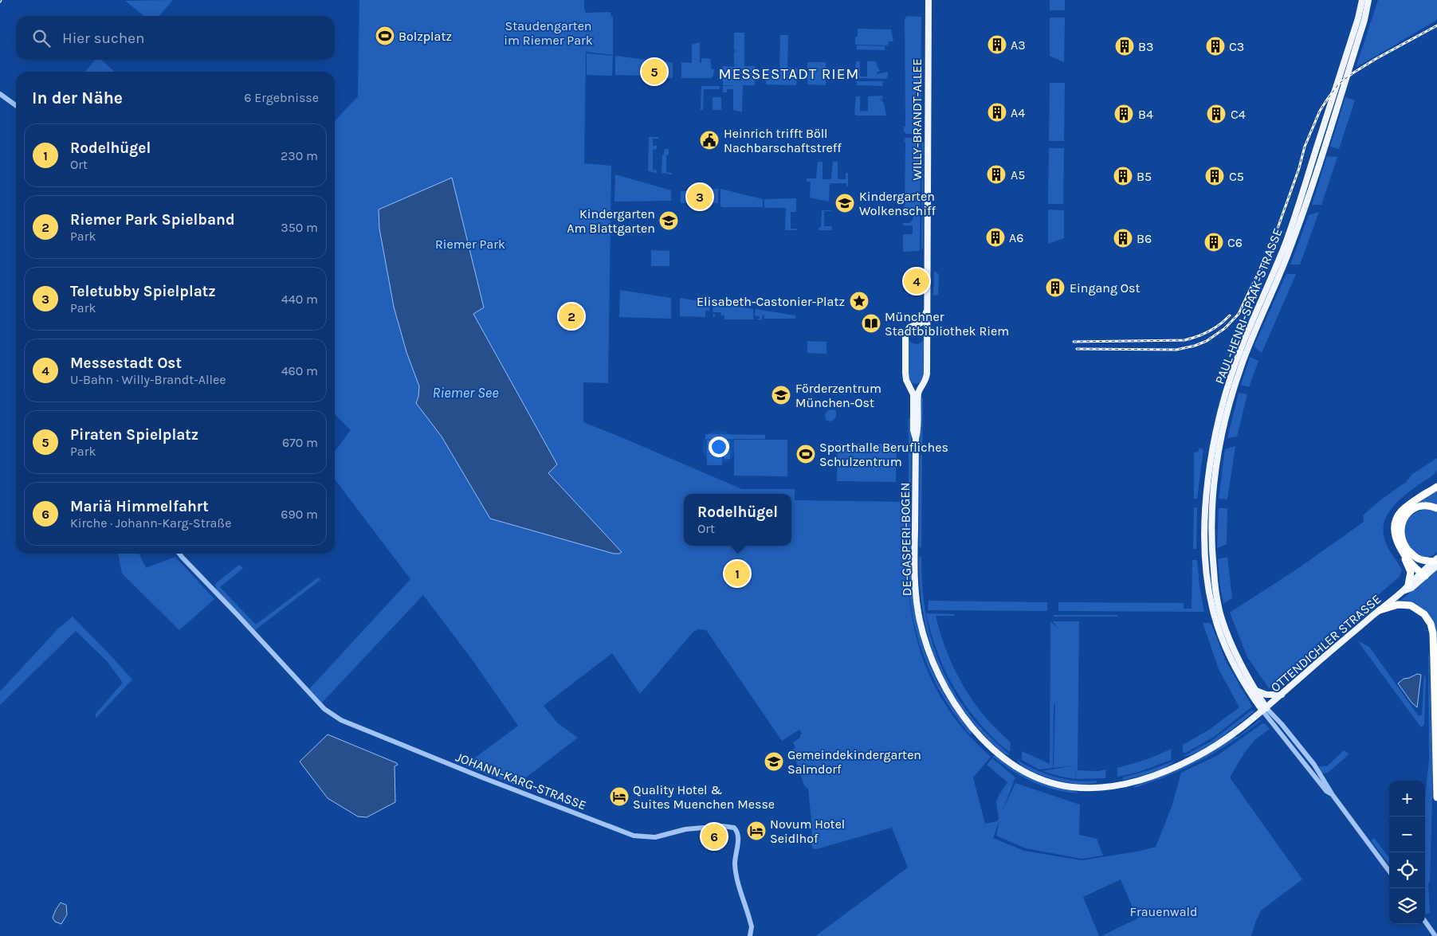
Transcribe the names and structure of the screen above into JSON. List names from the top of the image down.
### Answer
{
  "streets": {
    "main road": [
      "WILLY-BRANDT-ALLEE",
      "PAUL-HENRI-SPAAK-STRASSE",
      "DE-GASPERI-BOGEN",
      "OTTENDICHLER STRASSE"
    ],
    "street": ["JOHANN-KARG-STRASSE"]
  },
  "crossings": [
    ["WILLY-BRANDT-ALLEE", "DE-GASPERI-BOGEN"],
    ["PAUL-HENRI-SPAAK-STRASSE", "DE-GASPERI-BOGEN"],
    ["PAUL-HENRI-SPAAK-STRASSE", "OTTENDICHLER STRASSE"],
    ["DE-GASPERI-BOGEN", "OTTENDICHLER STRASSE"]
  ],
  "districts": ["MESSESTADT RIEM"],
  "water": ["Riemer See"],
  "parks": ["Staudengarten im Riemer Park", "Riemer Park", "Frauenwald"],
  "places": {
    "sports": ["Bolzplatz", "Sporthalle Berufliches Schulzentrum"],
    "building": [
      "A3",
      "B3",
      "C3",
      "A4",
      "B4",
      "C4",
      "A5",
      "B5",
      "C5",
      "A6",
      "B6",
      "C6",
      "Eingang Ost"
    ],
    "public building": ["Heinrich trifft Böll Nachbarschaftstreff"],
    "school or university": [
      "Kindergarten Wolkenschiff",
      "Kindergarten Am Blattgarten",
      "Förderzentrum München-Ost",
      "Gemeindekindergarten Salmdorf"
    ],
    "place": ["Elisabeth-Castonier-Platz"],
    "library": ["Münchner Stadtbibliothek Riem"],
    "hotel": ["Quality Hotel & Suites Muenchen Messe", "Novum Hotel Seidlhof"]
  },
  "page": {
    "search": "Hier suchen",
    "pins": [
      "5",
      "3",
      "4",
      "2",
      "1",
      "6"
    ],
    "heading": ["In der Nähe", "6 Ergebnisse"],
    "list": [
      {
        "mark": "1",
        "name": "Rodelhügel",
        "note": "Ort",
        "value": "230 m"
      },
      {
        "mark": "2",
        "name": "Riemer Park Spielband",
        "note": "Park",
        "value": "350 m"
      },
      {
        "mark": "3",
        "name": "Teletubby Spielplatz",
        "note": "Park",
        "value": "440 m"
      },
      {
        "mark": "4",
        "name": "Messestadt Ost",
        "note": "U-Bahn · Willy-Brandt-Allee",
        "value": "460 m"
      },
      {
        "mark": "5",
        "name": "Piraten Spielplatz",
        "note": "Park",
        "value": "670 m"
      },
      {
        "mark": "6",
        "name": "Mariä Himmelfahrt",
        "note": "Kirche · Johann-Karg-Straße",
        "value": "690 m"
      }
    ],
    "popup": ["Rodelhügel", "Ort"],
    "map_buttons": ["+", "−"]
  }
}
